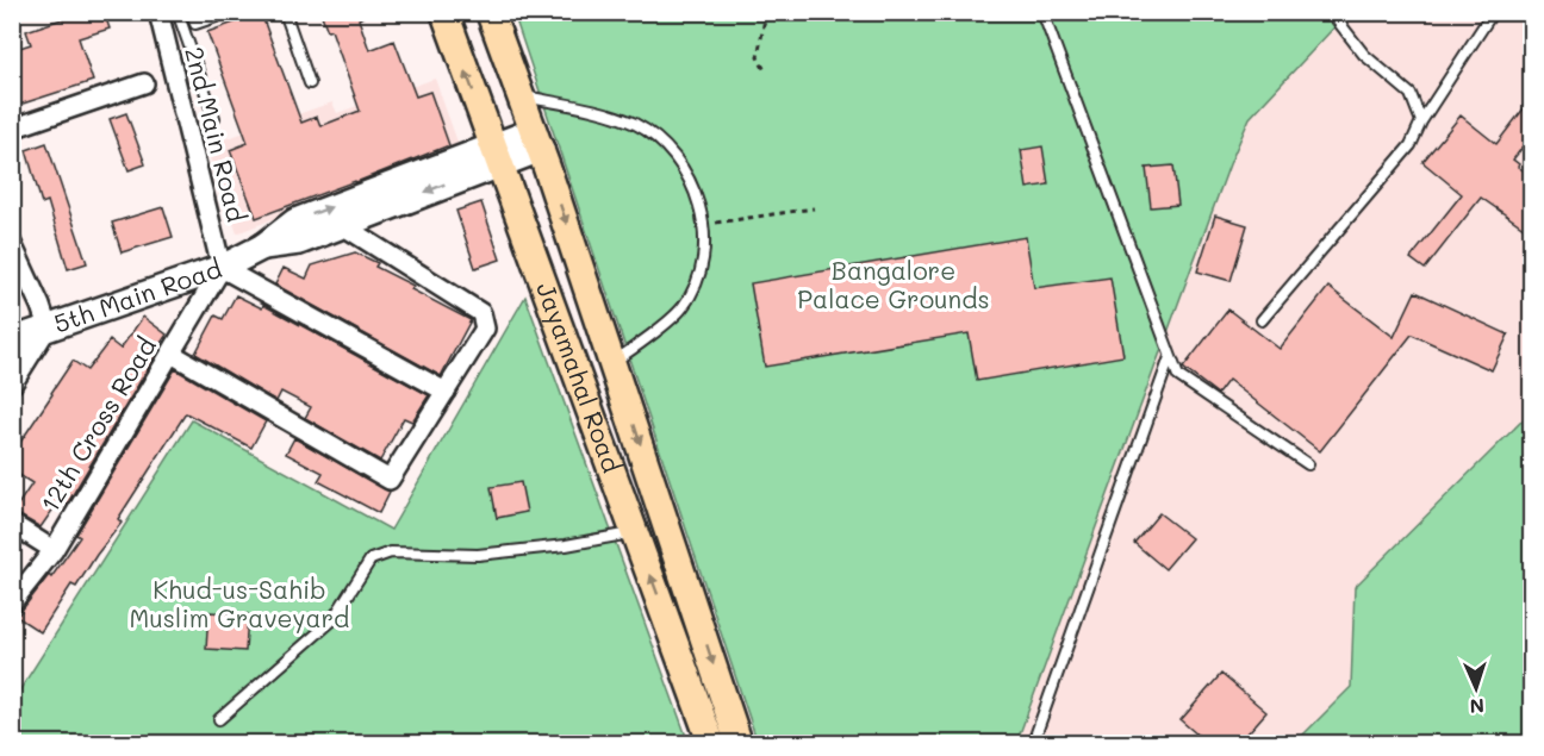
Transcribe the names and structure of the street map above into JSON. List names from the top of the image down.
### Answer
{
  "streets": {
    "main road": ["Jayamahal Road"],
    "street": ["2nd Main Road", "5th Main Road", "12th Cross Road"]
  },
  "crossings": [
    ["2nd Main Road", "5th Main Road"],
    ["2nd Main Road", "12th Cross Road"],
    ["5th Main Road", "Jayamahal Road"],
    ["5th Main Road", "12th Cross Road"]
  ],
  "parks": ["Bangalore Palace Grounds", "Khud-us-Sahib Muslim Graveyard"],
  "north": "bottom"
}
